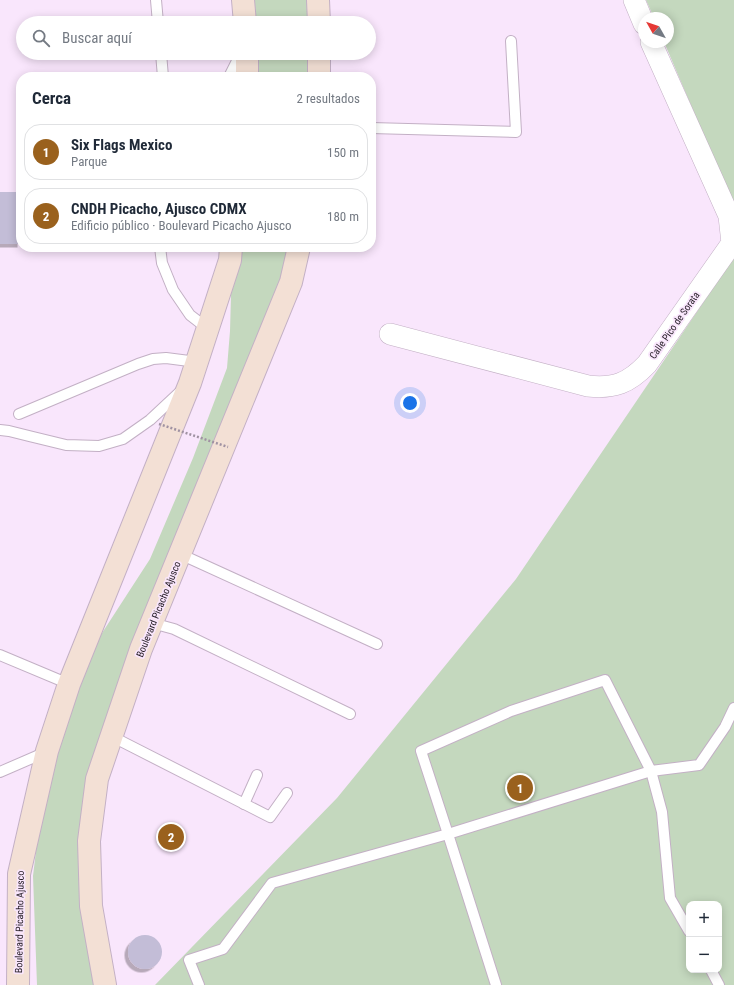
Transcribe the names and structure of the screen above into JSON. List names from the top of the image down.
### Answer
{
  "streets": {
    "main road": ["Boulevard Picacho Ajusco"],
    "street": ["Calle Pico de Sorata"]
  },
  "north": "top left",
  "page": {
    "search": "Buscar aquí",
    "heading": ["Cerca", "2 resultados"],
    "list": [
      {
        "mark": "1",
        "name": "Six Flags Mexico",
        "note": "Parque",
        "value": "150 m"
      },
      {
        "mark": "2",
        "name": "CNDH Picacho, Ajusco CDMX",
        "note": "Edificio público · Boulevard Picacho Ajusco",
        "value": "180 m"
      }
    ],
    "pins": ["1", "2"],
    "map_buttons": ["+", "−"]
  }
}
